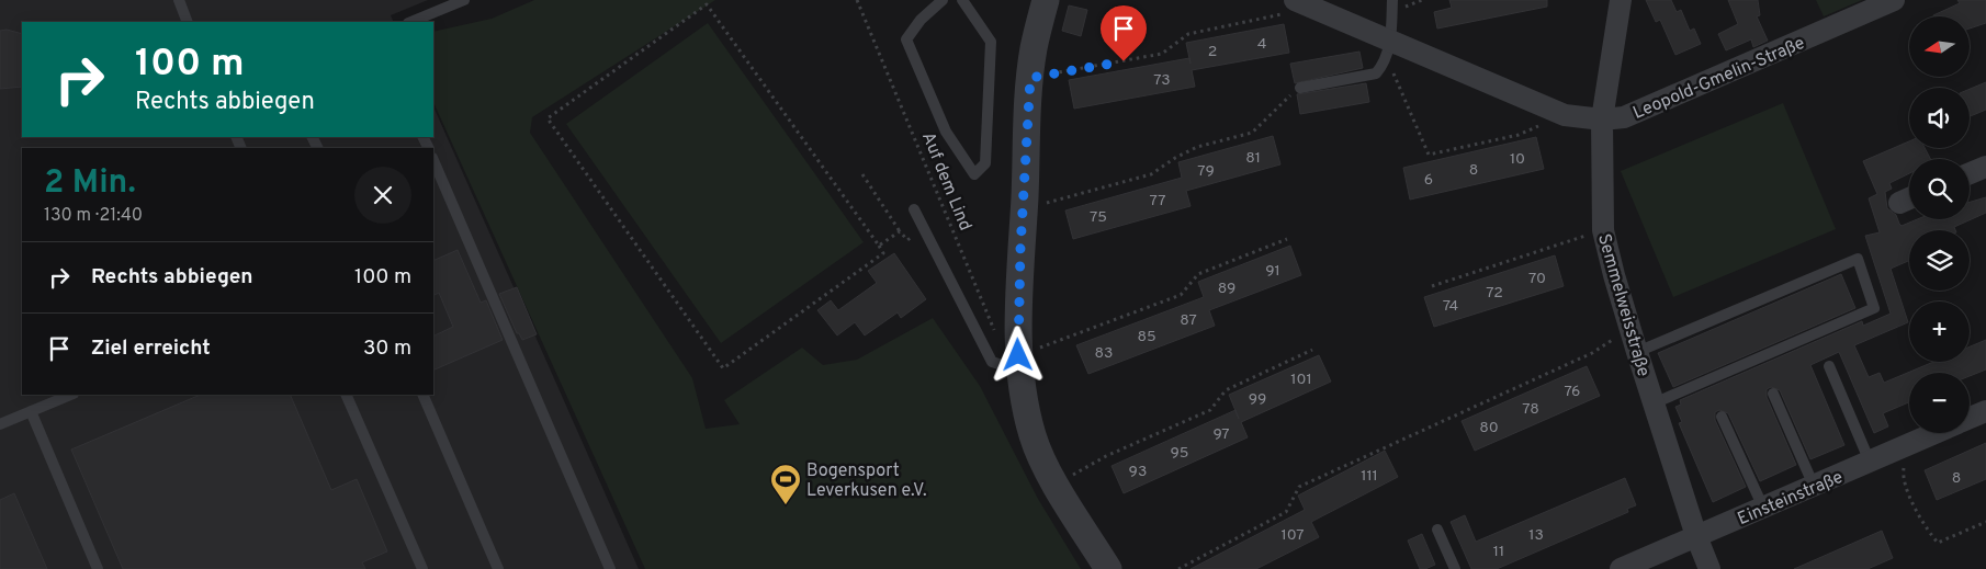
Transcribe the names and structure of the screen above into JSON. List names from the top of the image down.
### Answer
{
  "streets": {
    "street": ["Leopold-Gmelin-Straße", "Semmelweisstraße", "Einsteinstraße"],
    "path": ["Auf dem Lind"]
  },
  "crossings": [
    ["Leopold-Gmelin-Straße", "Semmelweisstraße"],
    ["Semmelweisstraße", "Einsteinstraße"]
  ],
  "places": {
    "sports": ["Bogensport Leverkusen e.V."]
  },
  "house_numbers": [
    "4",
    "2",
    "73",
    "81",
    "10",
    "8",
    "79",
    "6",
    "77",
    "75",
    "91",
    "70",
    "89",
    "72",
    "74",
    "87",
    "85",
    "83",
    "101",
    "76",
    "99",
    "78",
    "80",
    "97",
    "95",
    "93",
    "111",
    "8",
    "107",
    "13",
    "11"
  ],
  "north": "left",
  "page": {
    "map_buttons": ["+", "−"],
    "turn": ["100 m", "Rechts abbiegen"],
    "heading": ["2 Min.", "130 m · 21:40"],
    "list": [
      {
        "name": "Rechts abbiegen",
        "value": "100 m"
      },
      {
        "name": "Ziel erreicht",
        "value": "30 m"
      }
    ]
  }
}
